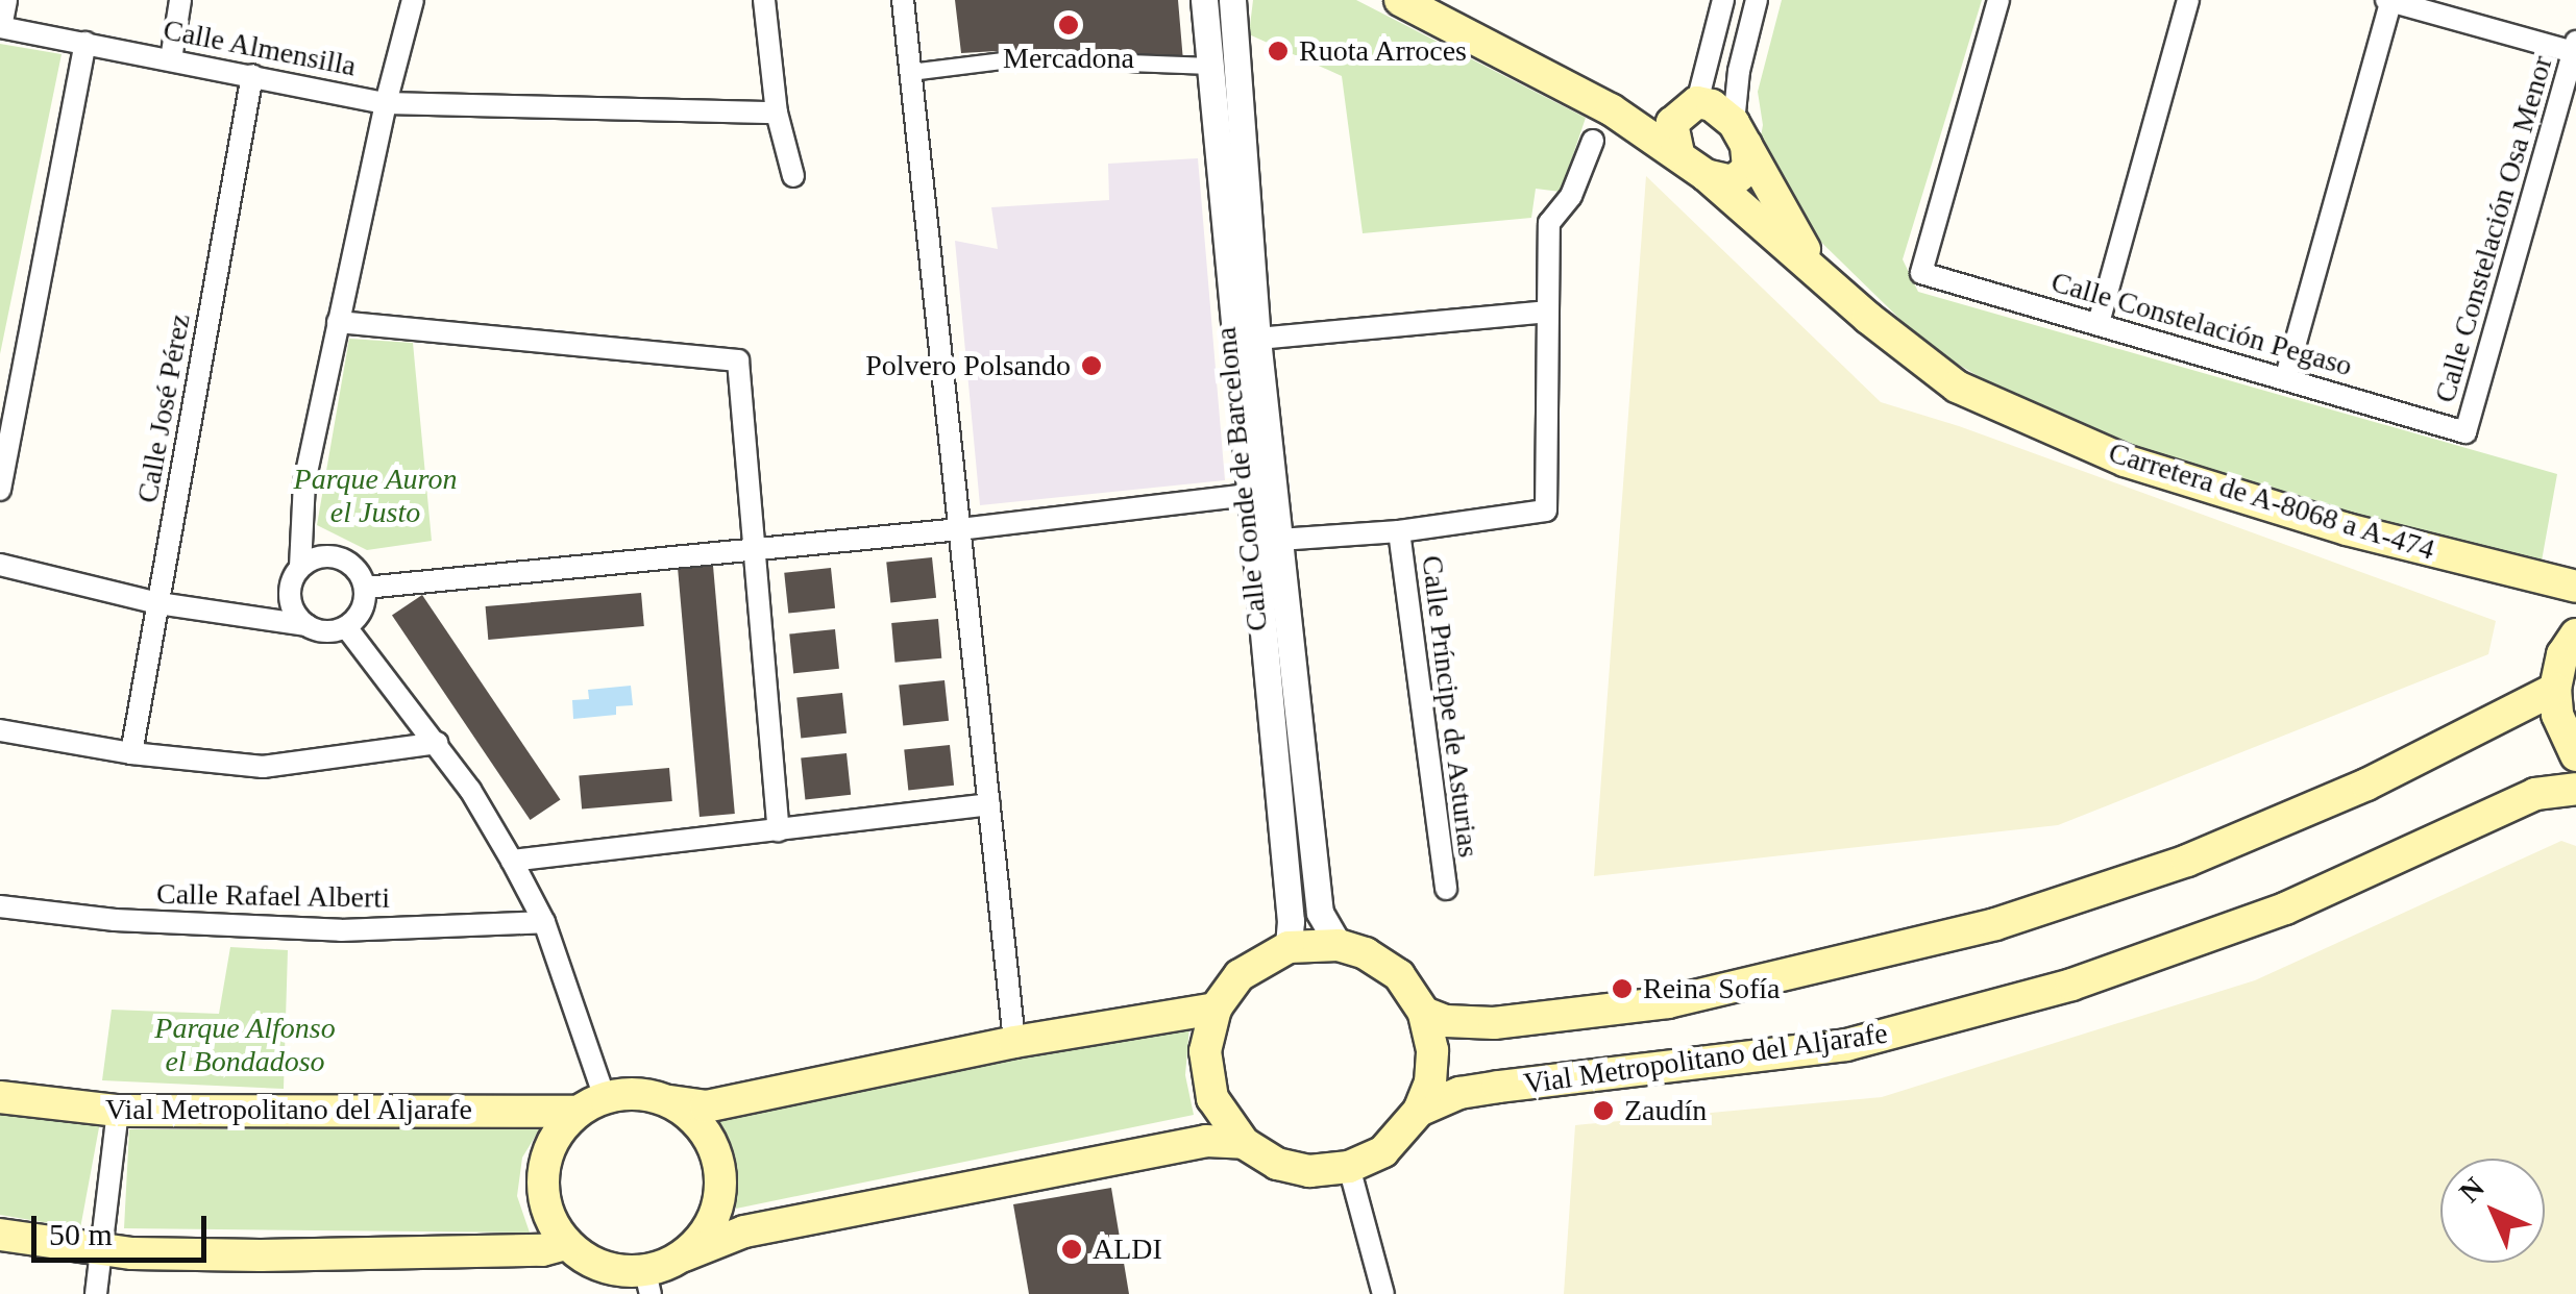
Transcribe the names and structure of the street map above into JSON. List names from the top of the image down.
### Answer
{
  "streets": {
    "main road": ["Carretera de A-8068 a A-474", "Vial Metropolitano del Aljarafe"],
    "street": [
      "Calle Almensilla",
      "Calle Constelación Osa Menor",
      "Calle Constelación Pegaso",
      "Calle José Pérez",
      "Calle Conde de Barcelona",
      "Calle Príncipe de Asturias",
      "Calle Rafael Alberti"
    ]
  },
  "crossings": [
    ["Calle Almensilla", "Calle José Pérez"],
    ["Calle Constelación Osa Menor", "Calle Constelación Pegaso"],
    ["Calle Conde de Barcelona", "Vial Metropolitano del Aljarafe"]
  ],
  "parks": ["Parque Auron el Justo", "Parque Alfonso el Bondadoso"],
  "places": [
    "Mercadona",
    "Ruota Arroces",
    "Polvero Polsando",
    "Reina Sofía",
    "Zaudín",
    "ALDI"
  ],
  "scale_bar": "50 m",
  "north": "top left"
}
